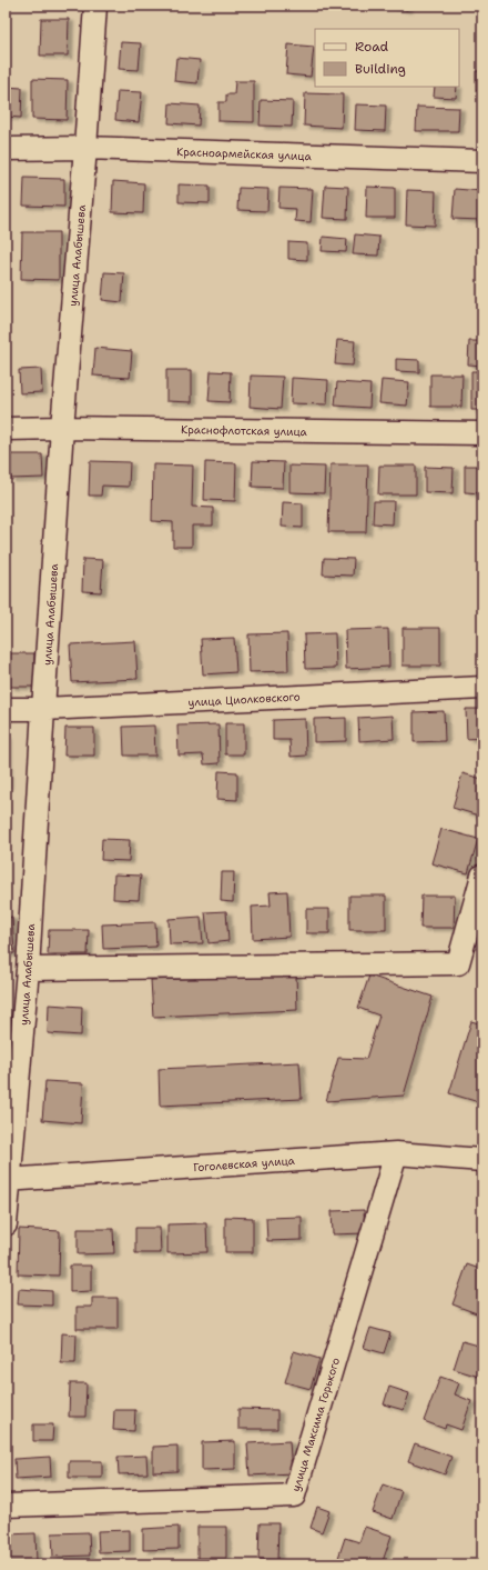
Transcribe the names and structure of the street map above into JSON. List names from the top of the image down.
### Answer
{
  "streets": {
    "street": [
      "Красноармейская улица",
      "улица Алабышева",
      "Краснофлотская улица",
      "улица Циолковского",
      "Гоголевская улица",
      "улица Максима Горького"
    ]
  },
  "crossings": [
    ["Красноармейская улица", "улица Алабышева"],
    ["улица Алабышева", "Краснофлотская улица"],
    ["улица Алабышева", "улица Циолковского"],
    ["улица Алабышева", "Гоголевская улица"],
    ["Гоголевская улица", "улица Максима Горького"]
  ],
  "legend": ["Road", "Building"]
}
